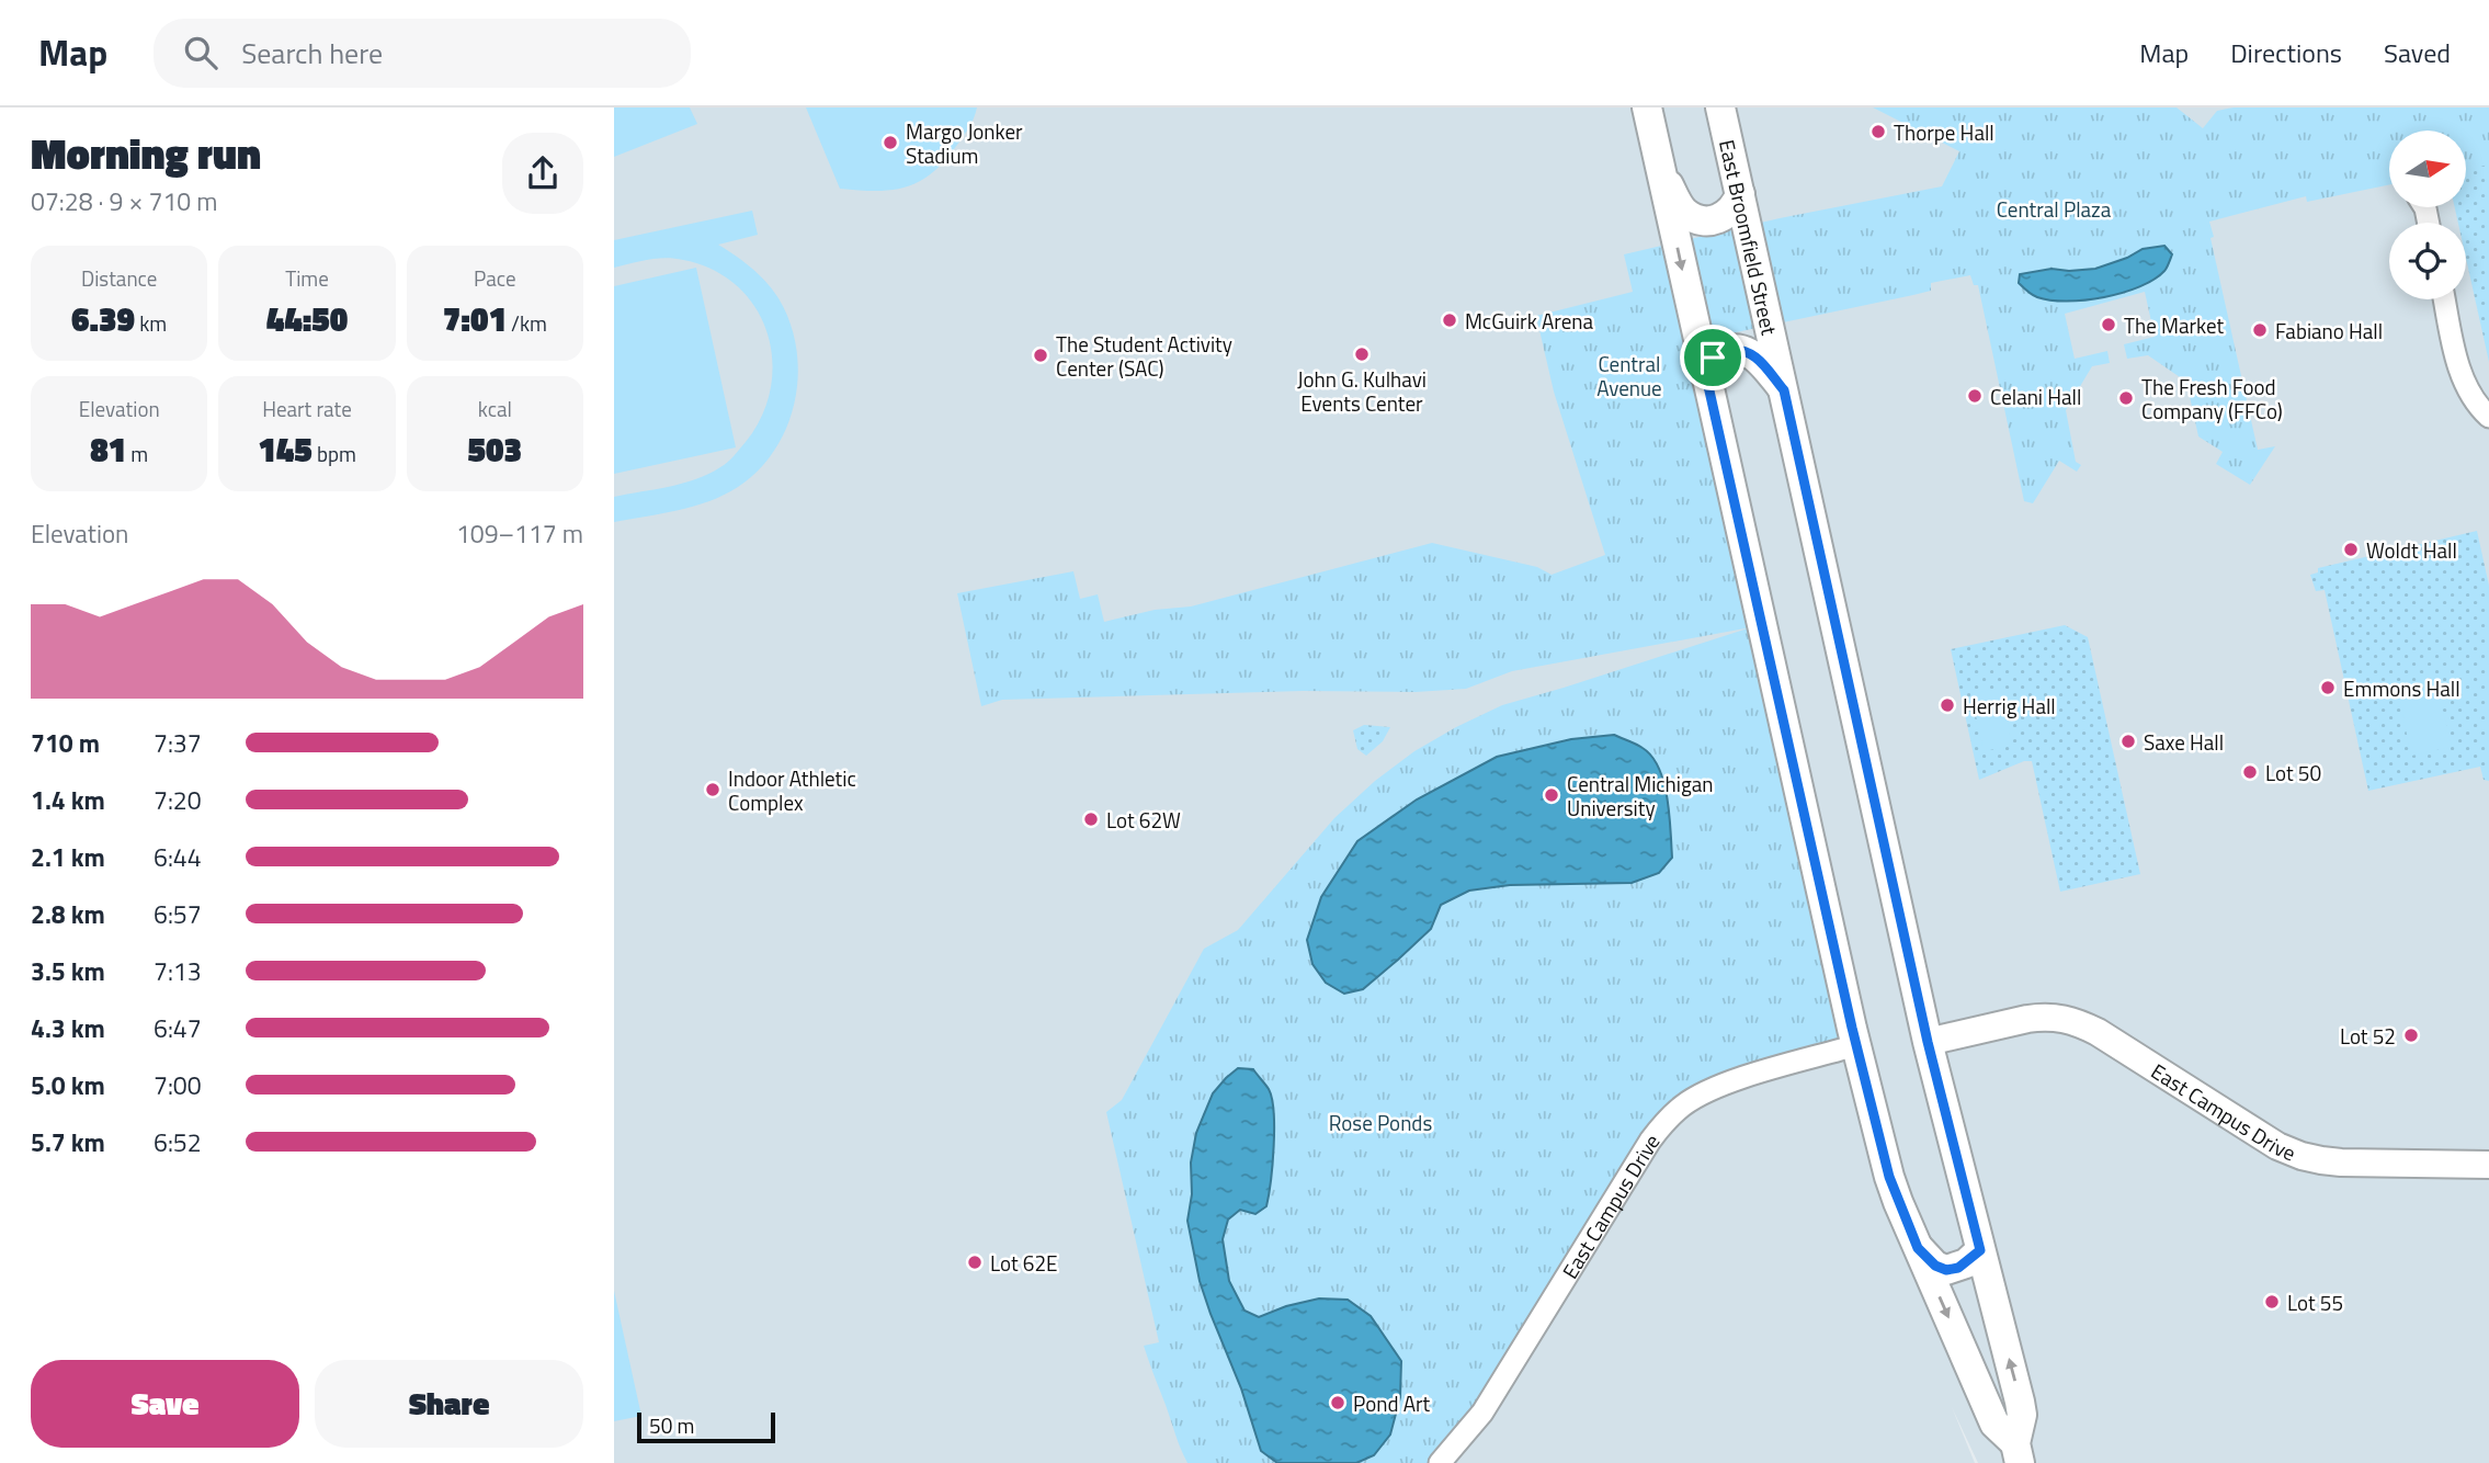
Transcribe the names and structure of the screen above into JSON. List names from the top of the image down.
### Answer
{
  "streets": {
    "main road": ["East Broomfield Street"],
    "street": ["East Campus Drive"]
  },
  "crossings": [
    ["East Broomfield Street", "East Campus Drive"]
  ],
  "parks": ["Central Plaza", "Central Avenue", "Rose Ponds"],
  "places": [
    "Thorpe Hall",
    "Margo Jonker Stadium",
    "McGuirk Arena",
    "The Market",
    "Fabiano Hall",
    "John G. Kulhavi Events Center",
    "The Student Activity Center (SAC)",
    "Celani Hall",
    "The Fresh Food Company (FFCo)",
    "Woldt Hall",
    "Emmons Hall",
    "Herrig Hall",
    "Saxe Hall",
    "Lot 50",
    "Indoor Athletic Complex",
    "Central Michigan University",
    "Lot 62W",
    "Lot 52",
    "Lot 62E",
    "Lot 55",
    "Pond Art"
  ],
  "scale_bar": "50 m",
  "north": "right",
  "page": {
    "header": "Map",
    "search": "Search here",
    "nav": ["Map", "Directions", "Saved"],
    "heading": ["Morning run", "07:28 · 9 × 710 m"],
    "stats": [
      ["Distance", "6.39 km"],
      ["Time", "44:50"],
      ["Pace", "7:01 /km"],
      ["Elevation", "81 m"],
      ["Heart rate", "145 bpm"],
      ["kcal", "503"]
    ],
    "chart": ["Elevation", "109–117 m"],
    "list": [
      {
        "name": "710 m",
        "note": "7:37"
      },
      {
        "name": "1.4 km",
        "note": "7:20"
      },
      {
        "name": "2.1 km",
        "note": "6:44"
      },
      {
        "name": "2.8 km",
        "note": "6:57"
      },
      {
        "name": "3.5 km",
        "note": "7:13"
      },
      {
        "name": "4.3 km",
        "note": "6:47"
      },
      {
        "name": "5.0 km",
        "note": "7:00"
      },
      {
        "name": "5.7 km",
        "note": "6:52"
      }
    ],
    "buttons": ["Save", "Share"],
    "scale": "50 m"
  }
}
